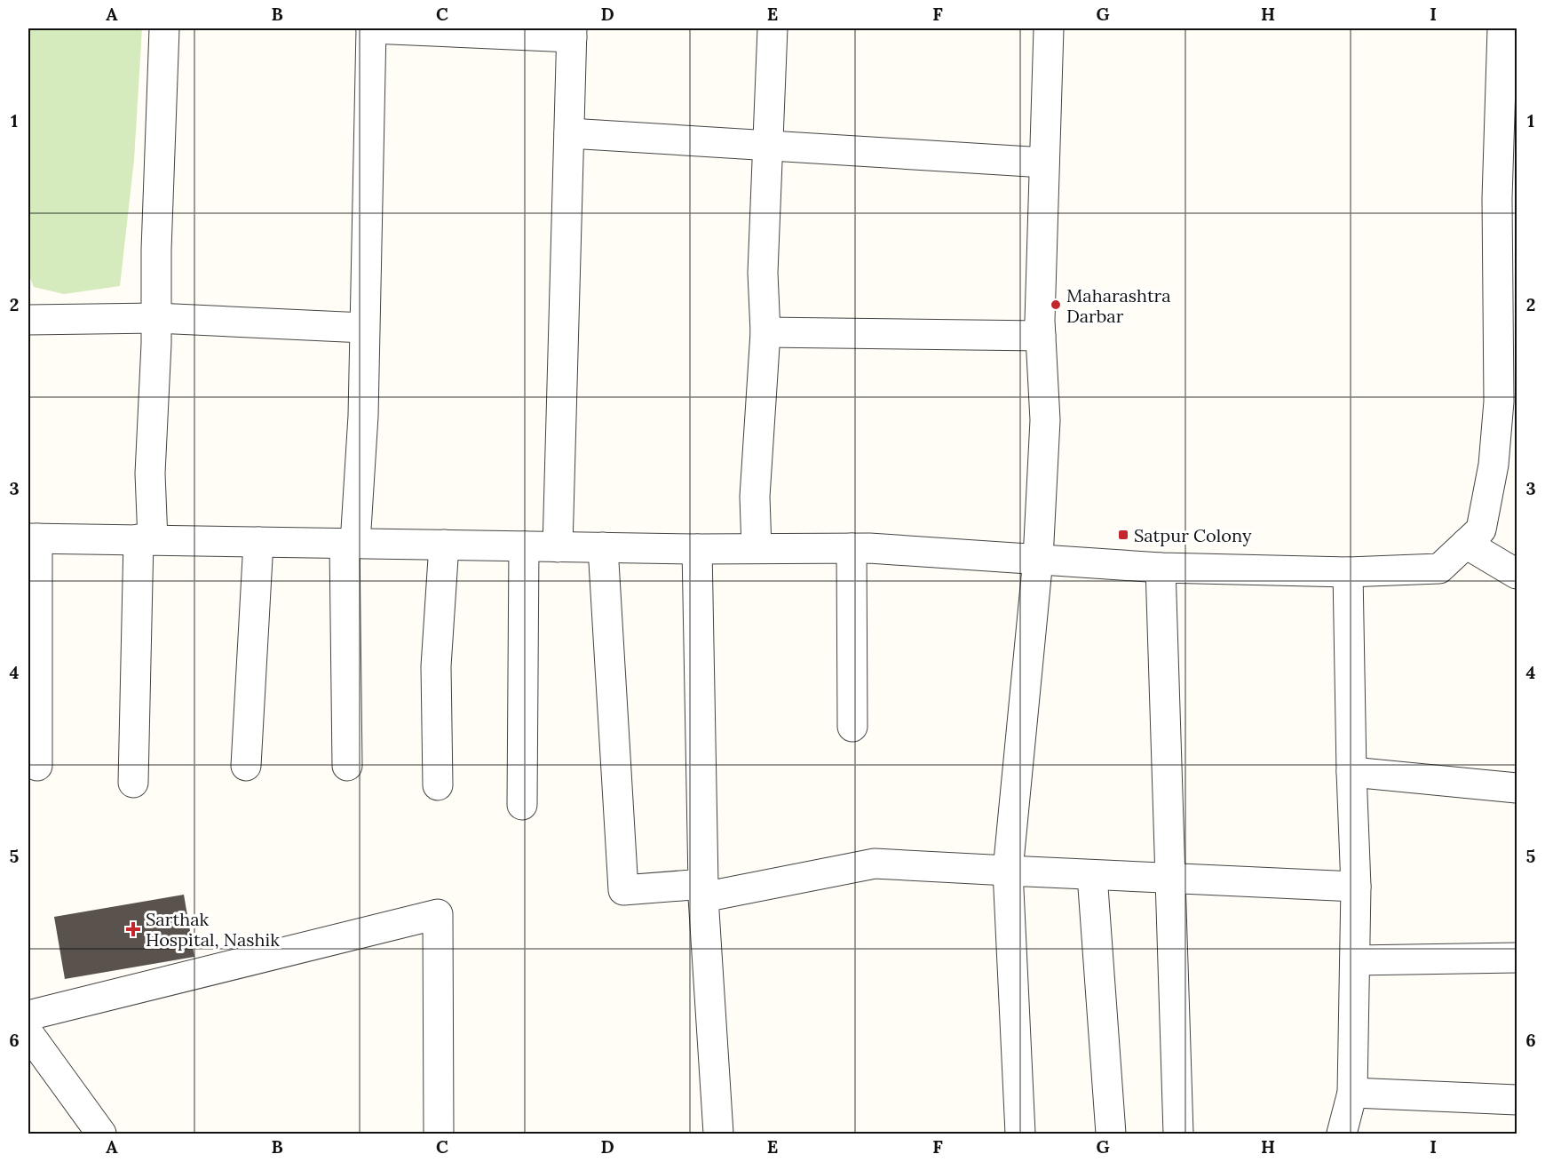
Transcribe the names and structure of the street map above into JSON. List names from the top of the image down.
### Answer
{
  "places": {
    "other": ["Maharashtra Darbar"],
    "transit": ["Satpur Colony"],
    "health": ["Sarthak Hospital, Nashik"]
  },
  "grid": {
    "columns": [
      "A",
      "B",
      "C",
      "D",
      "E",
      "F",
      "G",
      "H",
      "I"
    ],
    "rows": [
      "1",
      "2",
      "3",
      "4",
      "5",
      "6"
    ]
  }
}
